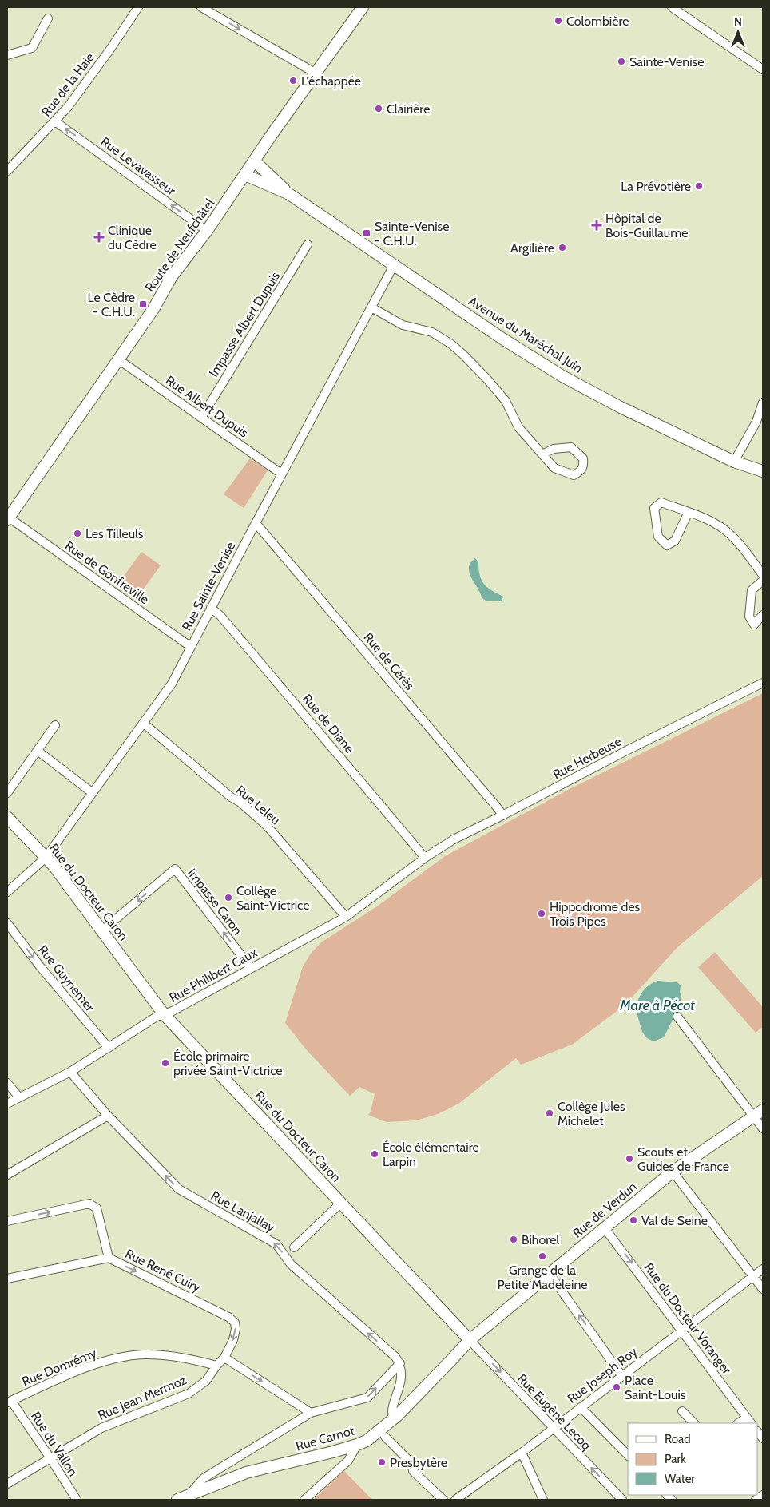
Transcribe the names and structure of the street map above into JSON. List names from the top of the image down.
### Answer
{
  "streets": {
    "street": [
      "Rue de la Haie",
      "Rue Levavasseur",
      "Route de Neufchâtel",
      "Impasse Albert Dupuis",
      "Avenue du Maréchal Juin",
      "Rue Albert Dupuis",
      "Rue de Gonfreville",
      "Rue Sainte-Venise",
      "Rue de Cérès",
      "Rue de Diane",
      "Rue Herbeuse",
      "Rue Leleu",
      "Rue du Docteur Caron",
      "Impasse Caron",
      "Rue Philibert Caux",
      "Rue Guynemer",
      "Rue de Verdun",
      "Rue Lanjallay",
      "Rue René Cuiry",
      "Rue du Docteur Voranger",
      "Rue Domrémy",
      "Rue Joseph Roy",
      "Rue Jean Mermoz",
      "Rue Eugène Lecoq",
      "Rue Carnot",
      "Rue du Vallon"
    ]
  },
  "crossings": [
    ["Rue de la Haie", "Rue Levavasseur"],
    ["Rue Levavasseur", "Route de Neufchâtel"],
    ["Route de Neufchâtel", "Avenue du Maréchal Juin"],
    ["Route de Neufchâtel", "Rue Albert Dupuis"],
    ["Route de Neufchâtel", "Rue de Gonfreville"],
    ["Impasse Albert Dupuis", "Rue Albert Dupuis"],
    ["Avenue du Maréchal Juin", "Rue Sainte-Venise"],
    ["Rue Albert Dupuis", "Rue Sainte-Venise"],
    ["Rue de Gonfreville", "Rue Sainte-Venise"],
    ["Rue Sainte-Venise", "Rue de Cérès"],
    ["Rue Sainte-Venise", "Rue de Diane"],
    ["Rue Sainte-Venise", "Rue Leleu"],
    ["Rue Sainte-Venise", "Rue du Docteur Caron"],
    ["Rue de Cérès", "Rue Herbeuse"],
    ["Rue de Diane", "Rue Herbeuse"],
    ["Rue de Diane", "Rue Philibert Caux"],
    ["Rue Herbeuse", "Rue Philibert Caux"],
    ["Rue Leleu", "Rue Philibert Caux"],
    ["Rue du Docteur Caron", "Impasse Caron"],
    ["Rue du Docteur Caron", "Rue Philibert Caux"],
    ["Rue du Docteur Caron", "Rue de Verdun"],
    ["Rue du Docteur Caron", "Rue Eugène Lecoq"],
    ["Rue du Docteur Caron", "Rue Carnot"],
    ["Impasse Caron", "Rue Philibert Caux"],
    ["Rue Philibert Caux", "Rue Guynemer"],
    ["Rue Philibert Caux", "Rue Lanjallay"],
    ["Rue de Verdun", "Rue du Docteur Voranger"],
    ["Rue de Verdun", "Rue Eugène Lecoq"],
    ["Rue de Verdun", "Rue Carnot"],
    ["Rue René Cuiry", "Rue Jean Mermoz"],
    ["Rue du Docteur Voranger", "Rue Joseph Roy"],
    ["Rue Domrémy", "Rue Jean Mermoz"],
    ["Rue Domrémy", "Rue du Vallon"],
    ["Rue Joseph Roy", "Rue Eugène Lecoq"],
    ["Rue Jean Mermoz", "Rue du Vallon"],
    ["Rue Eugène Lecoq", "Rue Carnot"]
  ],
  "one_way": [
    "Rue Levavasseur",
    "Rue Guynemer",
    "Rue Lanjallay",
    "Rue du Docteur Voranger"
  ],
  "water": ["Mare à Pécot"],
  "places": {
    "other": [
      "Colombière",
      "Sainte-Venise",
      "L'échappée",
      "Clairière",
      "La Prévotière",
      "Argilière",
      "Les Tilleuls",
      "Collège Saint-Victrice",
      "Hippodrome des Trois Pipes",
      "École primaire privée Saint-Victrice",
      "Collège Jules Michelet",
      "École élémentaire Larpin",
      "Scouts et Guides de France",
      "Val de Seine",
      "Bihorel",
      "Grange de la Petite Madeleine",
      "Place Saint-Louis",
      "Presbytère"
    ],
    "health": ["Hôpital de Bois-Guillaume", "Clinique du Cèdre"],
    "transit": ["Sainte-Venise - C.H.U.", "Le Cèdre - C.H.U."]
  },
  "legend": ["Road", "Park", "Water"],
  "north": "top"
}
